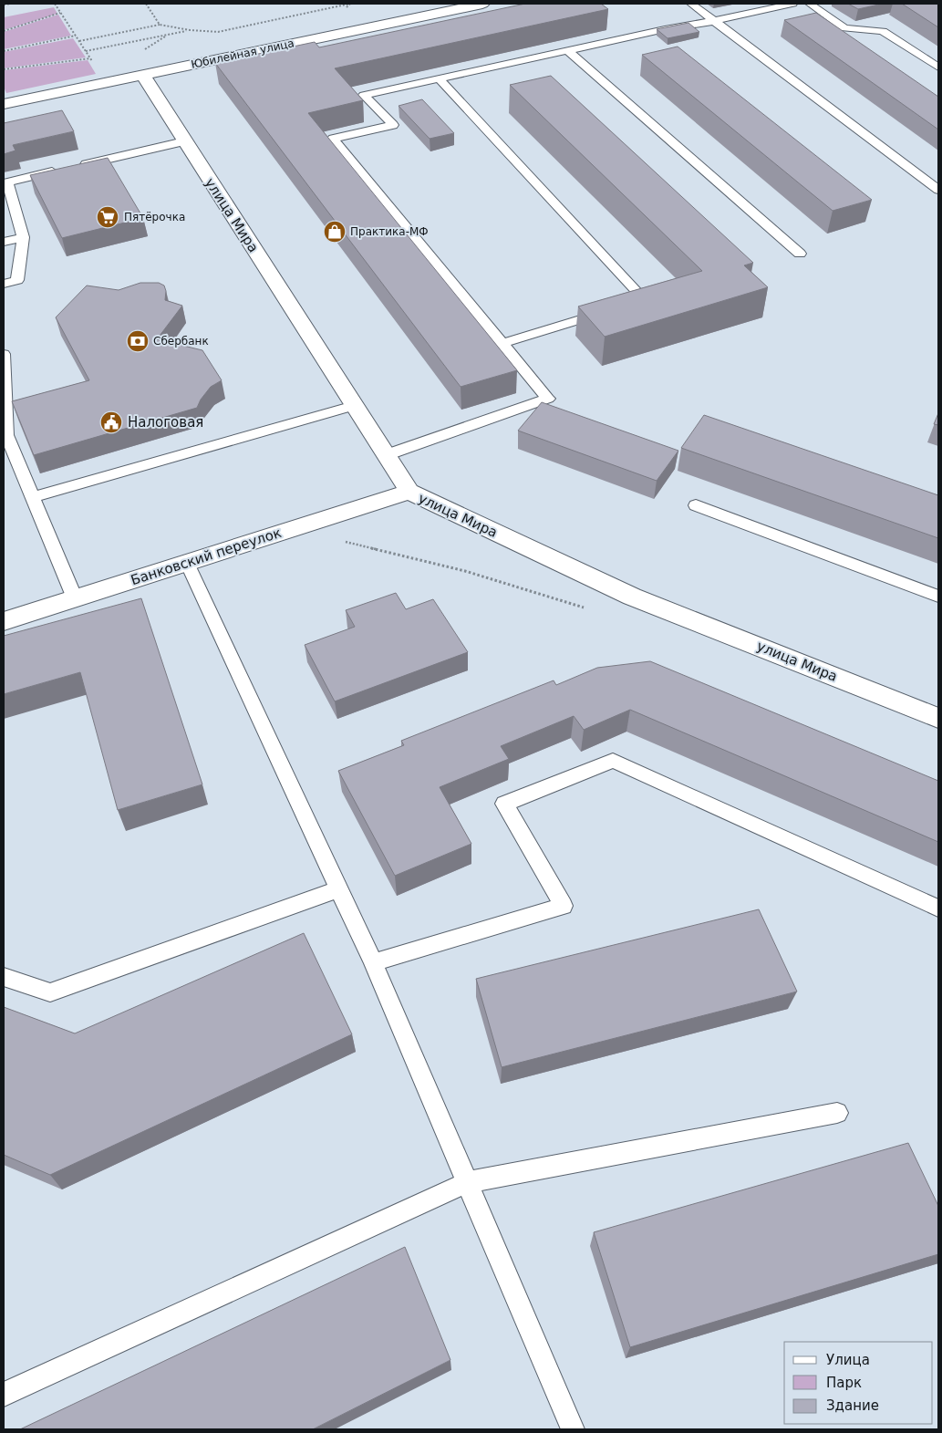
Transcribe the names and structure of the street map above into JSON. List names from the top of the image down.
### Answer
{
  "streets": {
    "street": ["Юбилейная улица", "улица Мира", "Банковский переулок"]
  },
  "crossings": [
    ["Юбилейная улица", "улица Мира"],
    ["улица Мира", "Банковский переулок"]
  ],
  "places": {
    "supermarket": ["Пятёрочка"],
    "shop": ["Практика-МФ"],
    "bank": ["Сбербанк"],
    "public building": ["Налоговая"]
  },
  "legend": ["Улица", "Парк", "Здание"]
}
